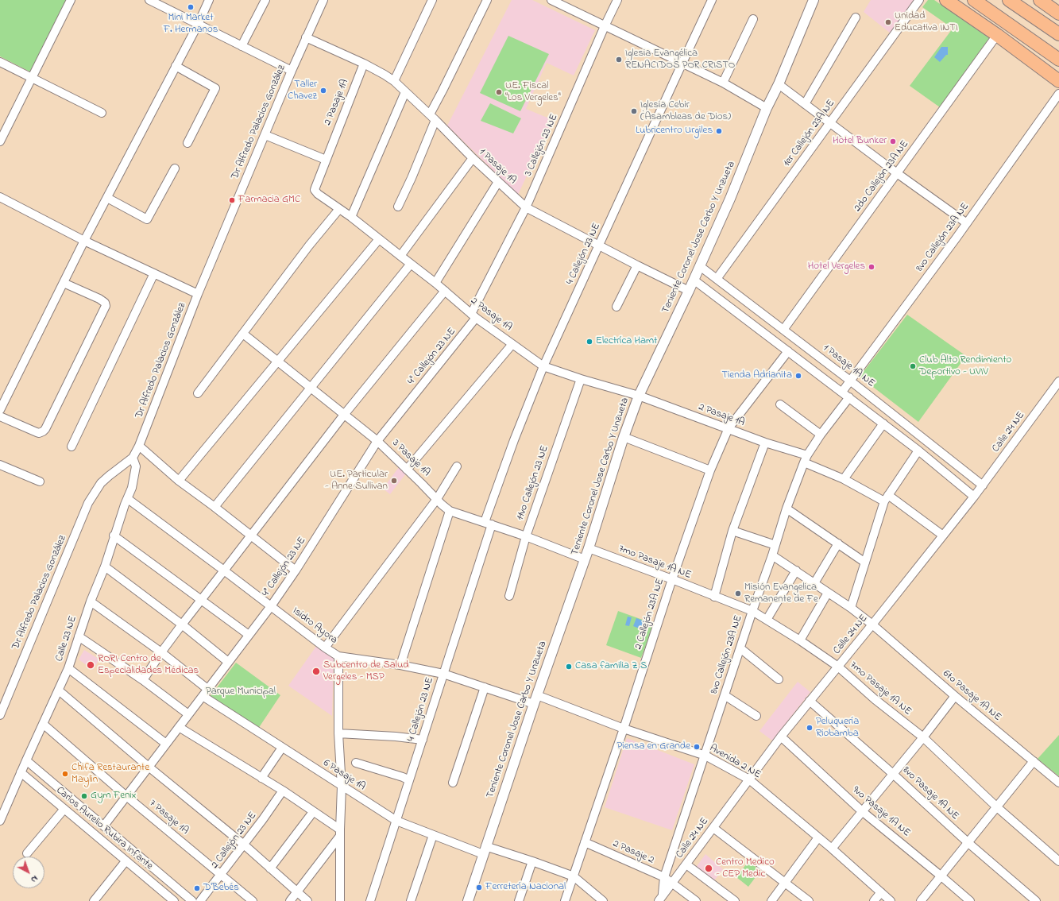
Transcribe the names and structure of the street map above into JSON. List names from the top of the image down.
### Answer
{
  "streets": {
    "street": [
      "2 Pasaje 1A",
      "Dr Alfredo Palacios González",
      "1er Callejón 23A NE",
      "3 Callejón 23 NE",
      "1 Pasaje 1A",
      "2do Callejón 23A NE",
      "Teniente Coronel Jose Carbo Y Unzueta",
      "8vo Callejón 23A NE",
      "4 Callejón 23 NE",
      "4° Callejón 23 NE",
      "1 Pasaje 1A NE",
      "Calle 24 NE",
      "3 Pasaje 1A",
      "11vo Callejón 23 NE",
      "7mo Pasaje 1A NE",
      "2 Callejón 23A NE",
      "Isidro Ayora",
      "Calle 23 NE",
      "6to Pasaje 1A NE",
      "Avenida 2 NE",
      "6 Pasaje 1A",
      "8vo Pasaje 1A NE",
      "9vo Pasaje 1A NE",
      "7 Pasaje 1A",
      "Carlos Aurelio Rubira Infante",
      "2 Callejón 23 NE",
      "2 Pasaje 2"
    ]
  },
  "crossings": [
    ["2 Pasaje 1A", "3 Callejón 23 NE"],
    ["2 Pasaje 1A", "1 Pasaje 1A"],
    ["2 Pasaje 1A", "Teniente Coronel Jose Carbo Y Unzueta"],
    ["2 Pasaje 1A", "8vo Callejón 23A NE"],
    ["2 Pasaje 1A", "4 Callejón 23 NE"],
    ["2 Pasaje 1A", "4° Callejón 23 NE"],
    ["2 Pasaje 1A", "Calle 24 NE"],
    ["2 Pasaje 1A", "11vo Callejón 23 NE"],
    ["2 Pasaje 1A", "2 Callejón 23A NE"],
    ["Dr Alfredo Palacios González", "1 Pasaje 1A"],
    ["Dr Alfredo Palacios González", "Calle 23 NE"],
    ["1er Callejón 23A NE", "1 Pasaje 1A NE"],
    ["3 Callejón 23 NE", "1 Pasaje 1A"],
    ["3 Callejón 23 NE", "4° Callejón 23 NE"],
    ["1 Pasaje 1A", "Teniente Coronel Jose Carbo Y Unzueta"],
    ["1 Pasaje 1A", "4 Callejón 23 NE"],
    ["2do Callejón 23A NE", "1 Pasaje 1A NE"],
    ["Teniente Coronel Jose Carbo Y Unzueta", "1 Pasaje 1A NE"],
    ["Teniente Coronel Jose Carbo Y Unzueta", "3 Pasaje 1A"],
    ["Teniente Coronel Jose Carbo Y Unzueta", "7mo Pasaje 1A NE"],
    ["Teniente Coronel Jose Carbo Y Unzueta", "Isidro Ayora"],
    ["Teniente Coronel Jose Carbo Y Unzueta", "Avenida 2 NE"],
    ["Teniente Coronel Jose Carbo Y Unzueta", "6 Pasaje 1A"],
    ["8vo Callejón 23A NE", "1 Pasaje 1A NE"],
    ["8vo Callejón 23A NE", "Calle 24 NE"],
    ["8vo Callejón 23A NE", "7mo Pasaje 1A NE"],
    ["8vo Callejón 23A NE", "6to Pasaje 1A NE"],
    ["8vo Callejón 23A NE", "Avenida 2 NE"],
    ["8vo Callejón 23A NE", "2 Pasaje 2"],
    ["4 Callejón 23 NE", "3 Pasaje 1A"],
    ["4 Callejón 23 NE", "Isidro Ayora"],
    ["4 Callejón 23 NE", "6 Pasaje 1A"],
    ["4° Callejón 23 NE", "3 Pasaje 1A"],
    ["4° Callejón 23 NE", "Isidro Ayora"],
    ["4° Callejón 23 NE", "6 Pasaje 1A"],
    ["4° Callejón 23 NE", "7 Pasaje 1A"],
    ["4° Callejón 23 NE", "Carlos Aurelio Rubira Infante"],
    ["1 Pasaje 1A NE", "Calle 24 NE"],
    ["Calle 24 NE", "7mo Pasaje 1A NE"],
    ["Calle 24 NE", "6to Pasaje 1A NE"],
    ["Calle 24 NE", "Avenida 2 NE"],
    ["Calle 24 NE", "8vo Pasaje 1A NE"],
    ["Calle 24 NE", "9vo Pasaje 1A NE"],
    ["Calle 24 NE", "2 Pasaje 2"],
    ["3 Pasaje 1A", "11vo Callejón 23 NE"],
    ["7mo Pasaje 1A NE", "2 Callejón 23A NE"],
    ["2 Callejón 23A NE", "Avenida 2 NE"],
    ["2 Callejón 23A NE", "6 Pasaje 1A"],
    ["2 Callejón 23A NE", "2 Pasaje 2"],
    ["Isidro Ayora", "Calle 23 NE"],
    ["Isidro Ayora", "Avenida 2 NE"],
    ["Calle 23 NE", "7 Pasaje 1A"],
    ["Calle 23 NE", "Carlos Aurelio Rubira Infante"],
    ["7 Pasaje 1A", "2 Callejón 23 NE"]
  ],
  "parks": ["Parque Municipal"],
  "places": [
    "Mini Market F. Hermanos",
    "Unidad Educativa INTI",
    "Iglesia Evangélica RENACIDOS POR CRISTO",
    "Taller Chavez",
    "UE. Fiscal \"Los Vergeles\"",
    "Iglesia Cebir (Asambleas de Dios)",
    "Lubricentro Urgiles",
    "Hotel Bunker",
    "Farmacia GMC",
    "Hotel Vergeles",
    "Electríca Hamt",
    "Club Alto Rendimiento Deportivo - UVIV",
    "Tienda Adrianita",
    "UE. Particular - Anne Sullivan",
    "Misión Evangelica Remanente de Fe",
    "RORI Centro de Especialidades Médicas",
    "Casa familia Z S",
    "Subcentro de Salud Vergeles - MSP",
    "Peluquería Riobamba",
    "Piensa en Grande",
    "Chifa Restaurante Maylin",
    "Gym Fenix",
    "Centro Medico - CEP Medic",
    "Ferretería Nacional",
    "D'Bebés"
  ],
  "north": "bottom right"
}
